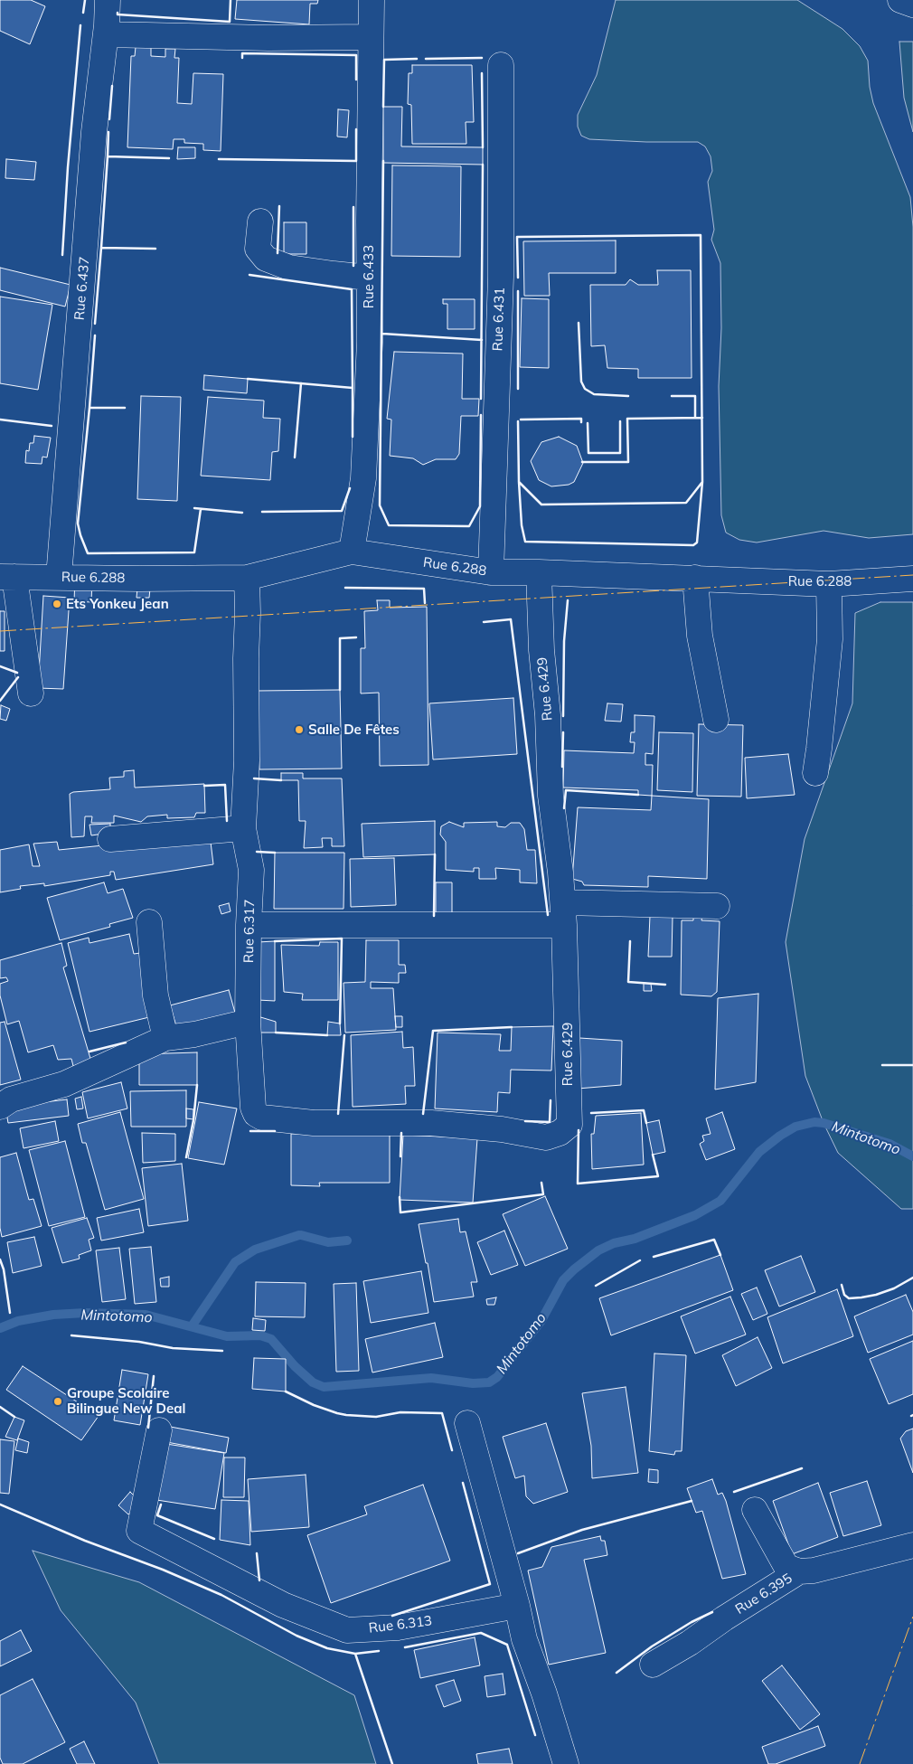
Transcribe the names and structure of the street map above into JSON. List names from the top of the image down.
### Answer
{
  "streets": {
    "street": [
      "Rue 6.433",
      "Rue 6.437",
      "Rue 6.431",
      "Rue 6.288",
      "Rue 6.429",
      "Rue 6.317",
      "Rue 6.395",
      "Rue 6.313"
    ]
  },
  "crossings": [
    ["Rue 6.433", "Rue 6.288"],
    ["Rue 6.437", "Rue 6.288"],
    ["Rue 6.431", "Rue 6.288"],
    ["Rue 6.288", "Rue 6.429"],
    ["Rue 6.288", "Rue 6.317"],
    ["Rue 6.429", "Rue 6.317"]
  ],
  "water": ["Mintotomo"],
  "places": ["Ets Yonkeu Jean", "Salle De Fêtes", "Groupe Scolaire Bilingue New Deal"]
}
